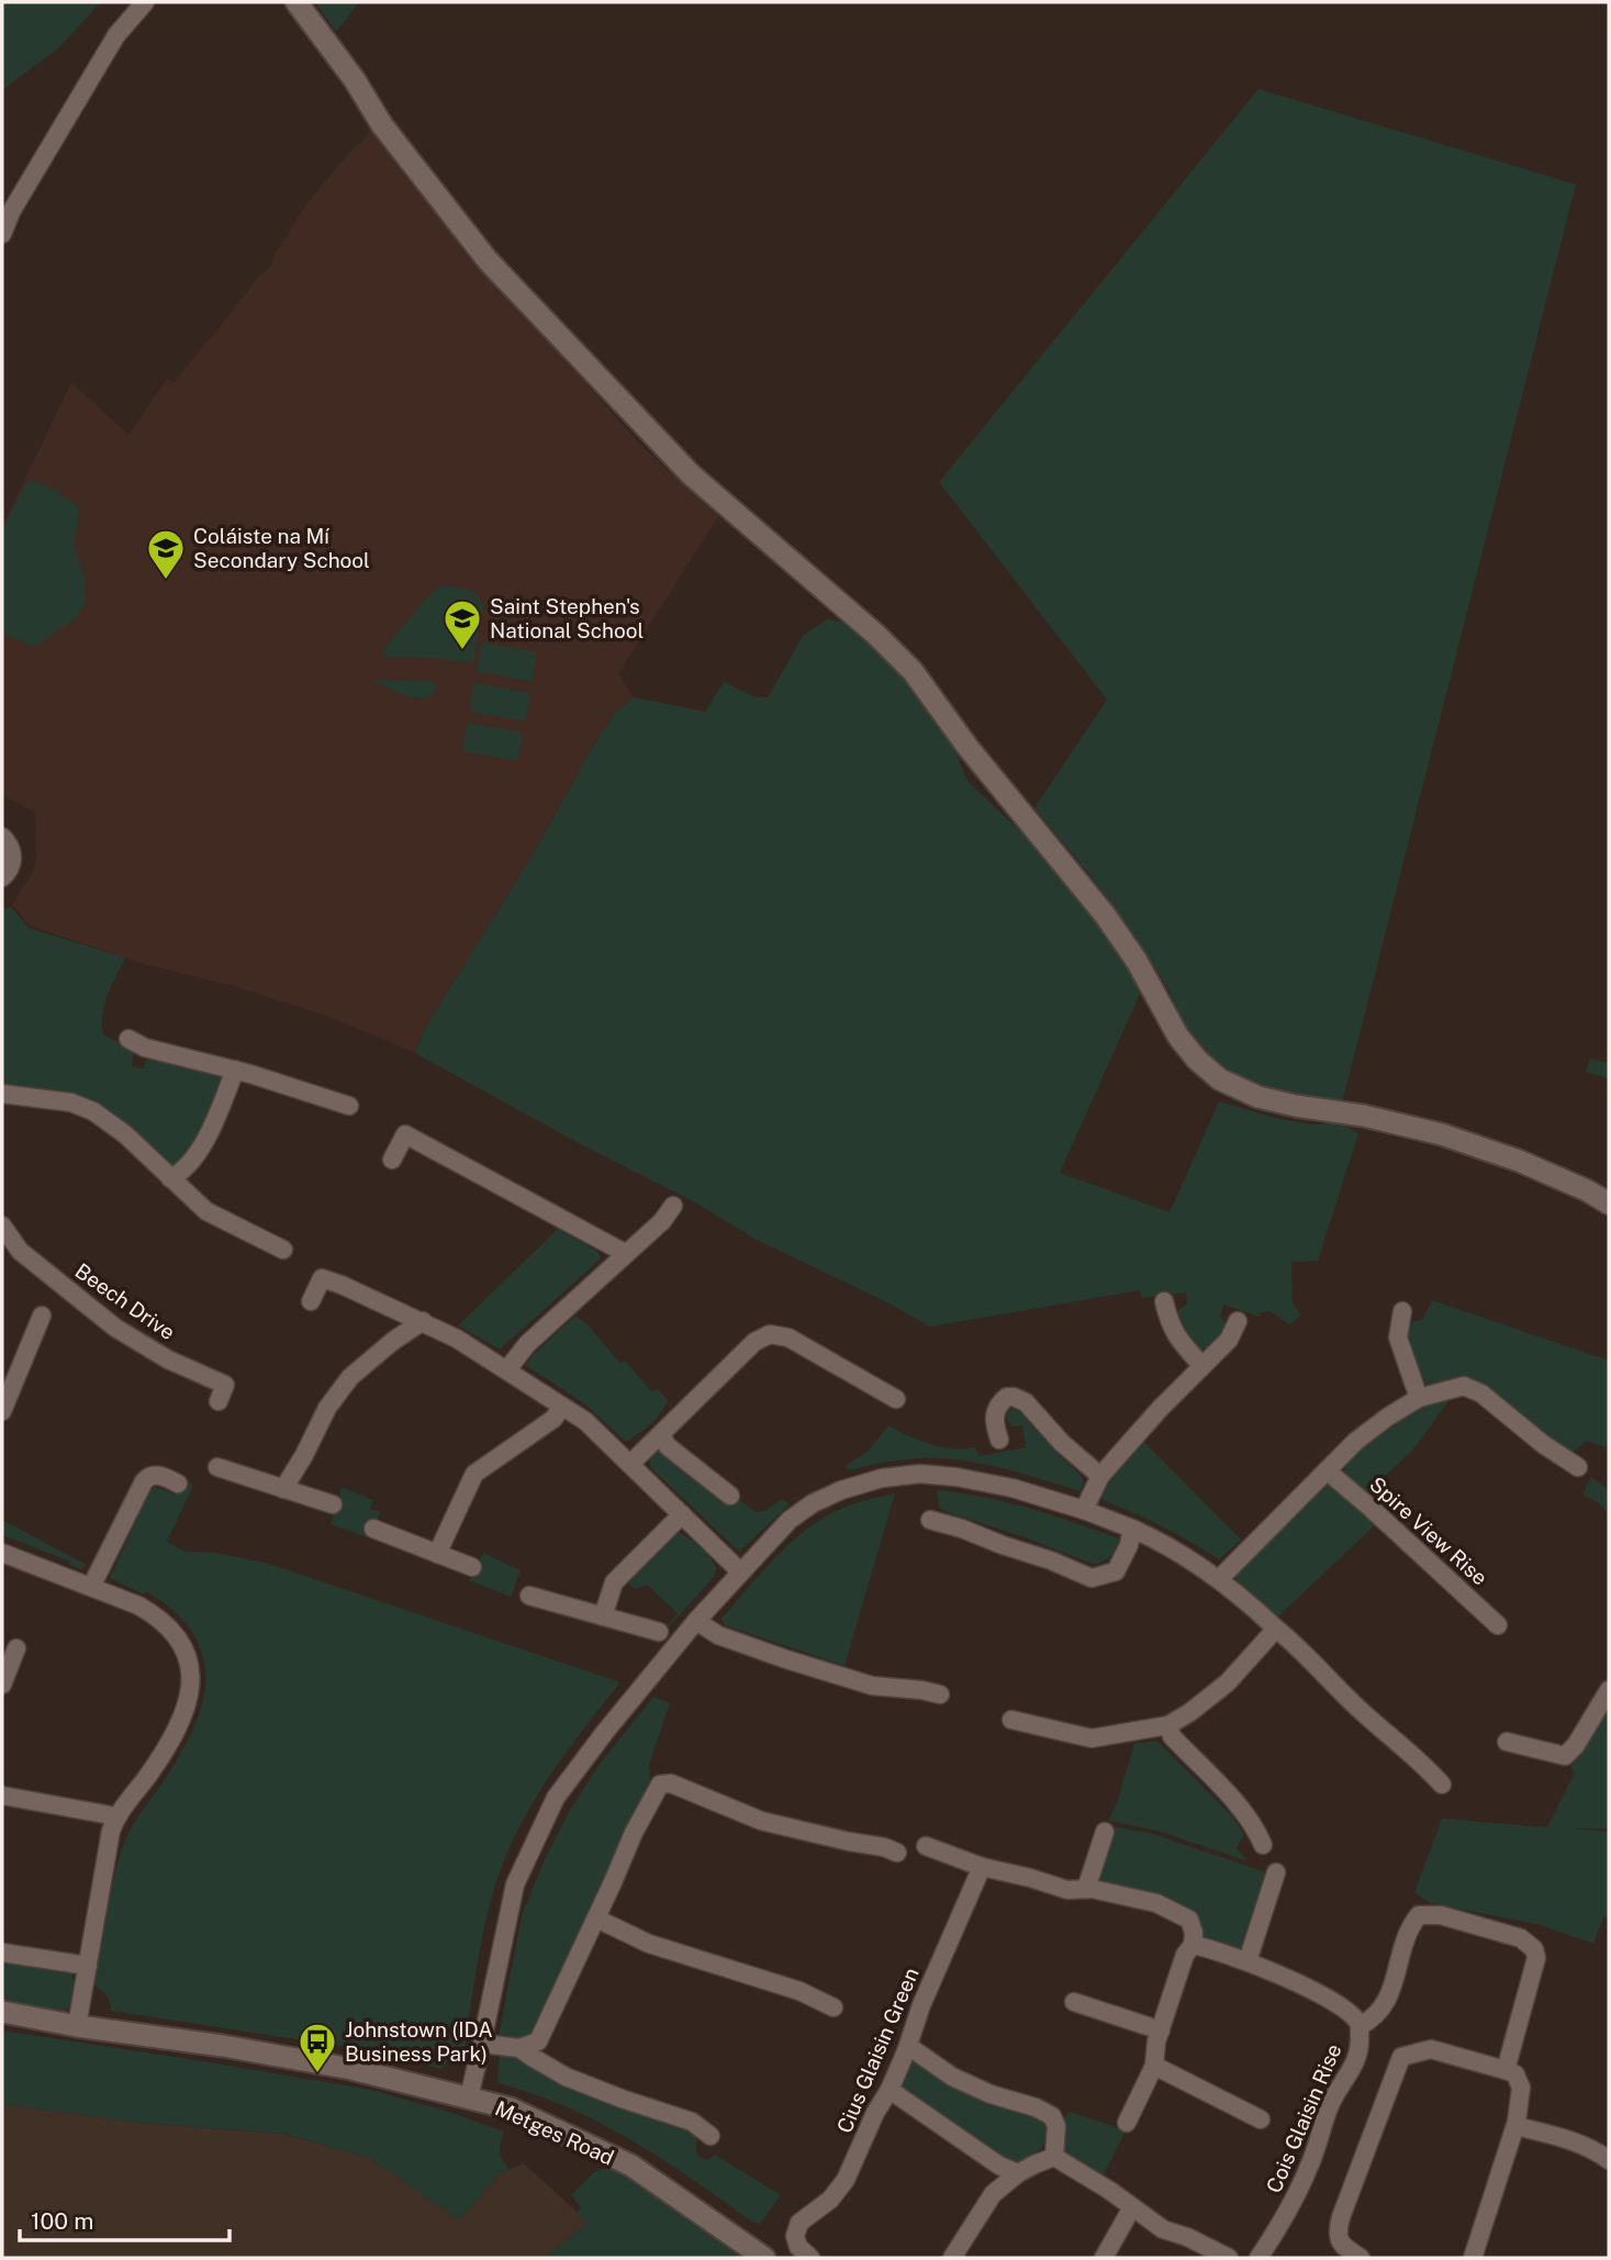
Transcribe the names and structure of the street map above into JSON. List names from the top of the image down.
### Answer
{
  "streets": {
    "street": [
      "Beech Drive",
      "Spire View Rise",
      "Cius Glaisin Green",
      "Cois Glaisin Rise",
      "Metges Road"
    ]
  },
  "places": {
    "school or university": ["Coláiste na Mí Secondary School", "Saint Stephen's National School"],
    "bus stop": ["Johnstown (IDA Business Park)"]
  },
  "scale_bar": "100 m"
}
